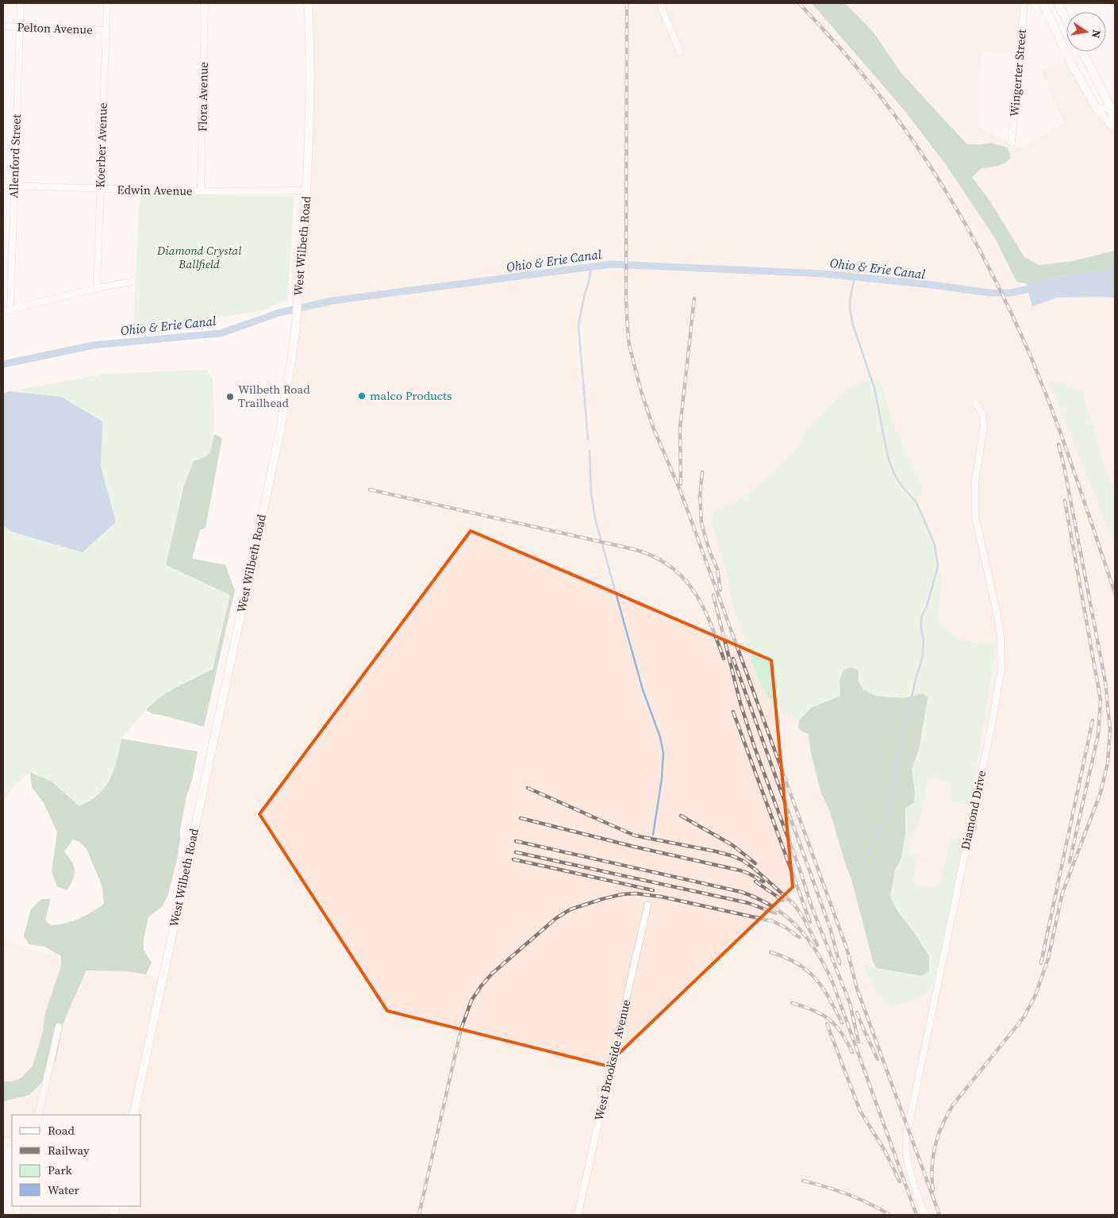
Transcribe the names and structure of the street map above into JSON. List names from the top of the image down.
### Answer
{
  "streets": {
    "main road": ["West Wilbeth Road"],
    "street": [
      "Pelton Avenue",
      "Wingerter Street",
      "Flora Avenue",
      "Koerber Avenue",
      "Allenford Street",
      "Edwin Avenue",
      "Diamond Drive",
      "West Brookside Avenue"
    ]
  },
  "crossings": [
    ["Pelton Avenue", "Koerber Avenue"],
    ["Pelton Avenue", "Allenford Street"],
    ["Flora Avenue", "Edwin Avenue"],
    ["Koerber Avenue", "Edwin Avenue"],
    ["Allenford Street", "Edwin Avenue"],
    ["Edwin Avenue", "West Wilbeth Road"]
  ],
  "water": ["Ohio & Erie Canal"],
  "parks": ["Diamond Crystal Ballfield"],
  "places": ["malco Products", "Wilbeth Road Trailhead"],
  "legend": [
    "Road",
    "Railway",
    "Park",
    "Water"
  ],
  "north": "right"
}
